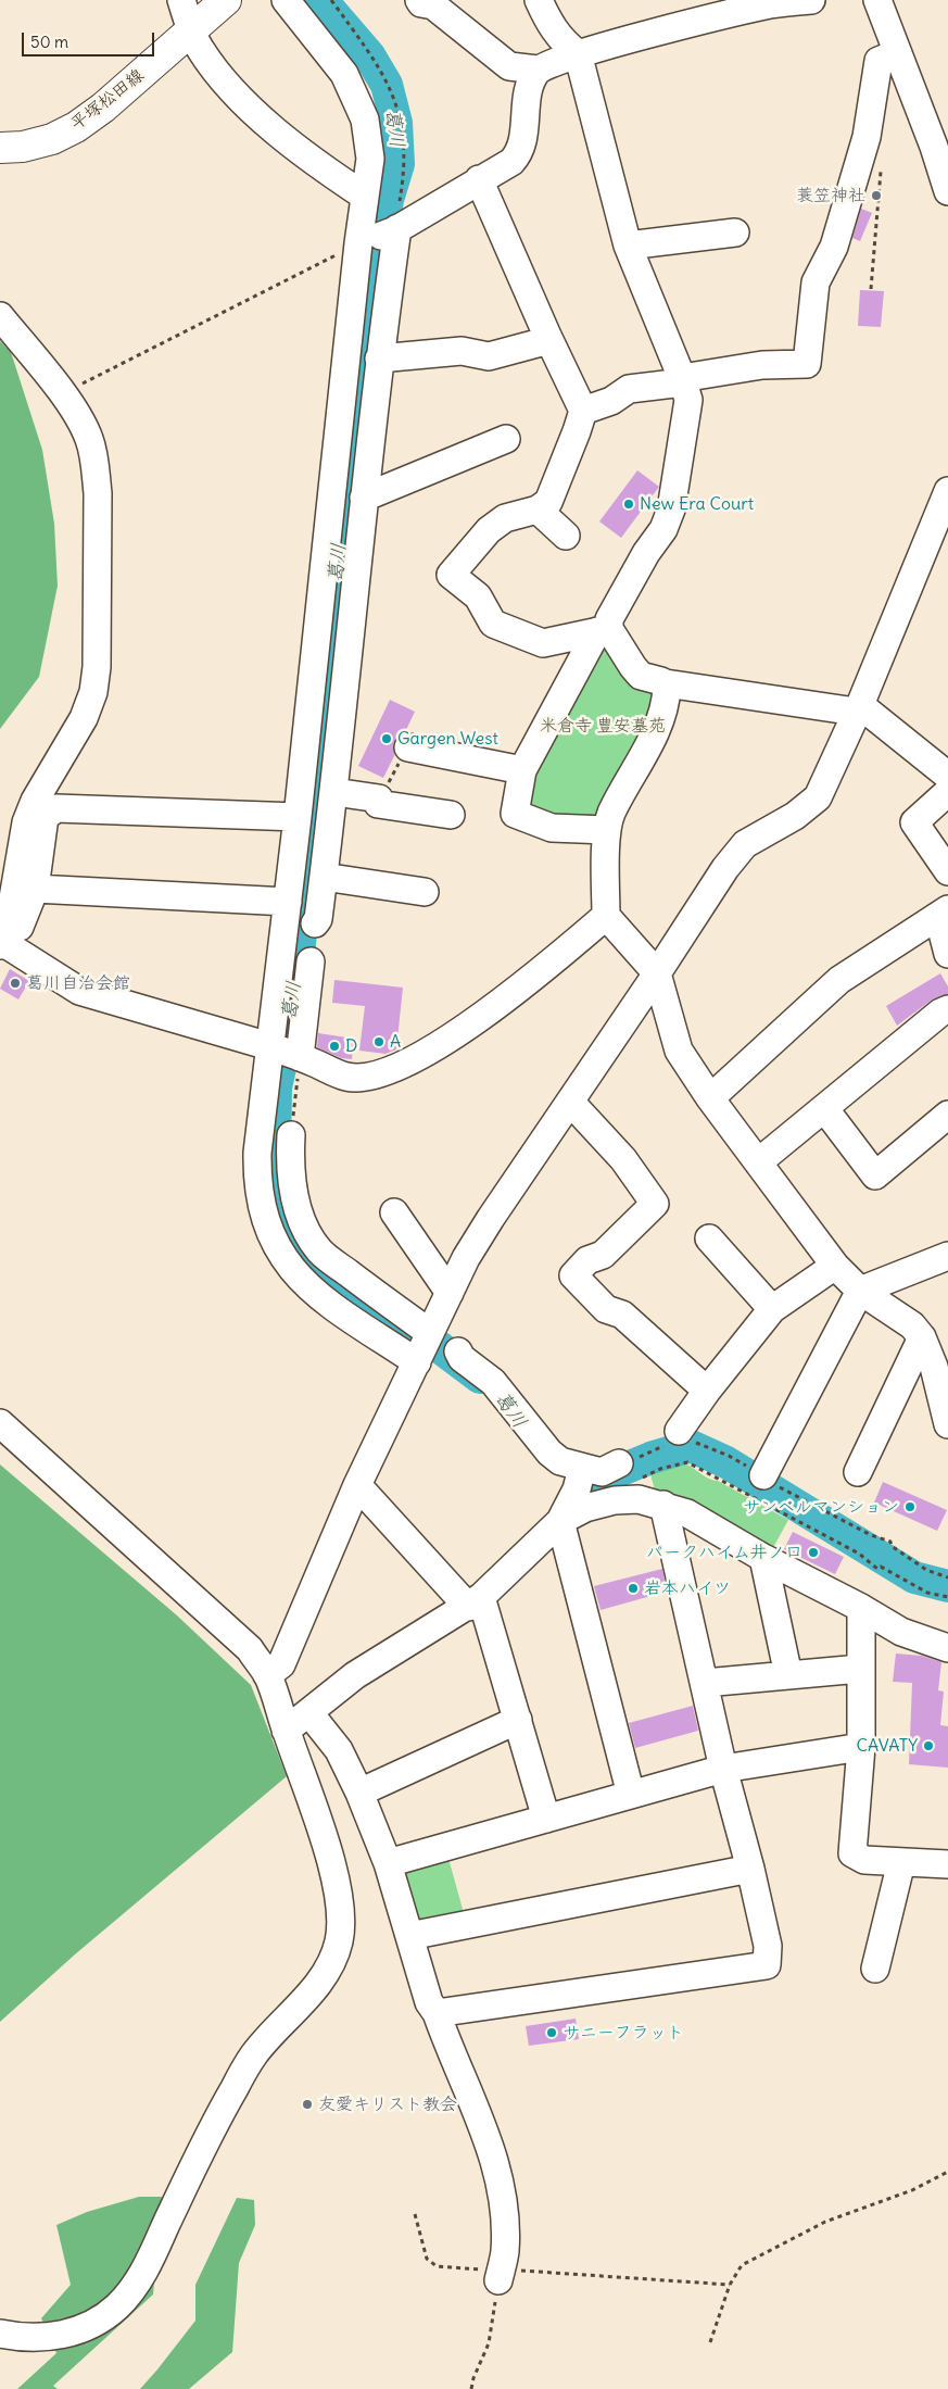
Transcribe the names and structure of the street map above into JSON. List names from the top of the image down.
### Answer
{
  "streets": {
    "main road": ["平塚松田線"]
  },
  "water": ["葛川"],
  "parks": ["米倉寺 豊安墓苑"],
  "places": [
    "蓑笠神社",
    "New Era Court",
    "Gargen West",
    "葛川自治会館",
    "A",
    "D",
    "サンベルマンション",
    "パークハイム井ノ口",
    "岩本ハイツ",
    "CAVATY",
    "サニーフラット",
    "友愛キリスト教会"
  ],
  "scale_bar": "50 m"
}
